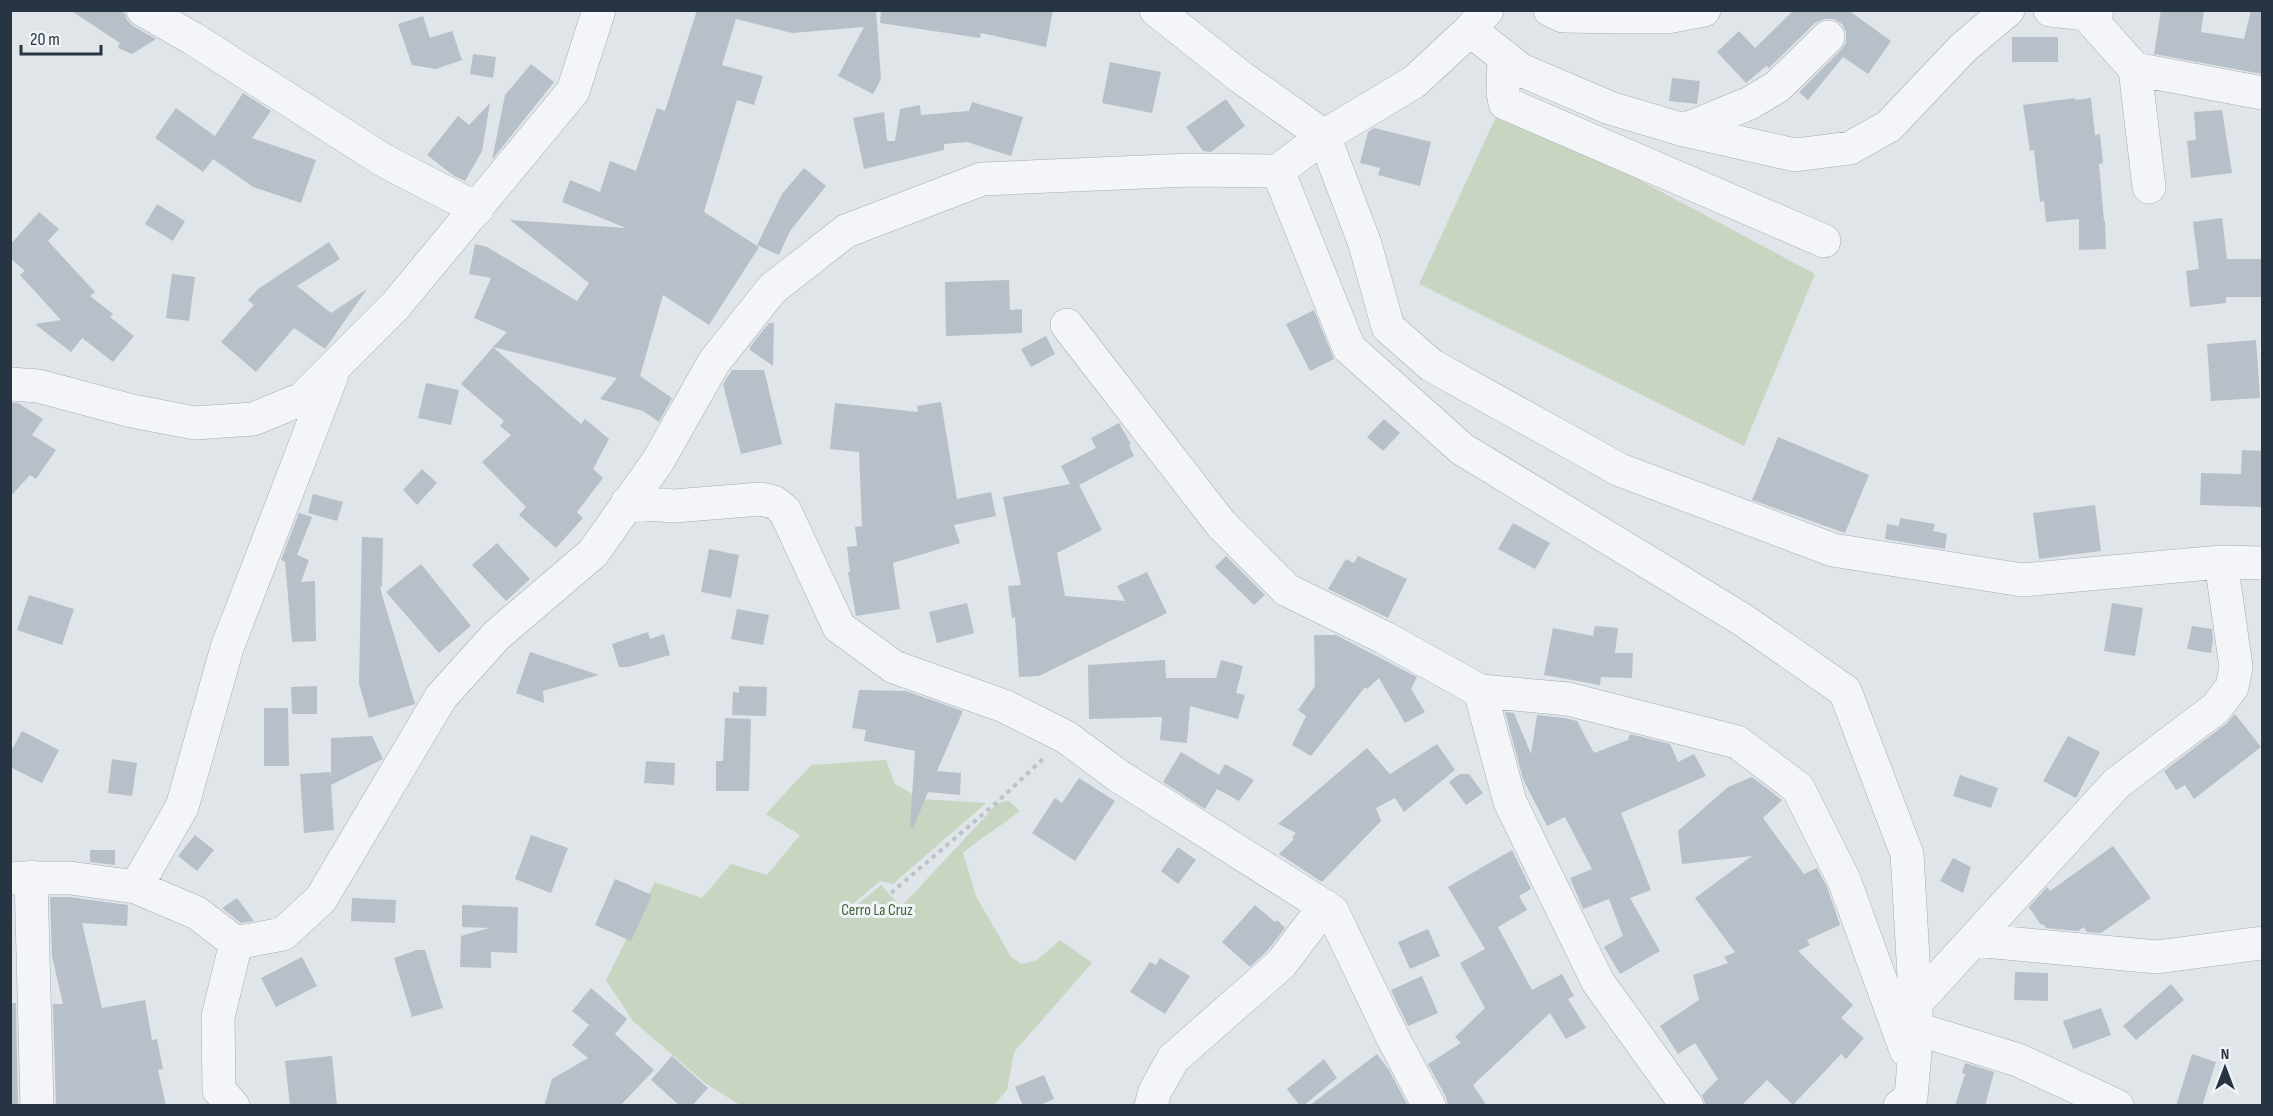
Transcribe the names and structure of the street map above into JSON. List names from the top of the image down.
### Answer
{
  "parks": ["Cerro La Cruz"],
  "scale_bar": "20 m",
  "north": "top"
}
